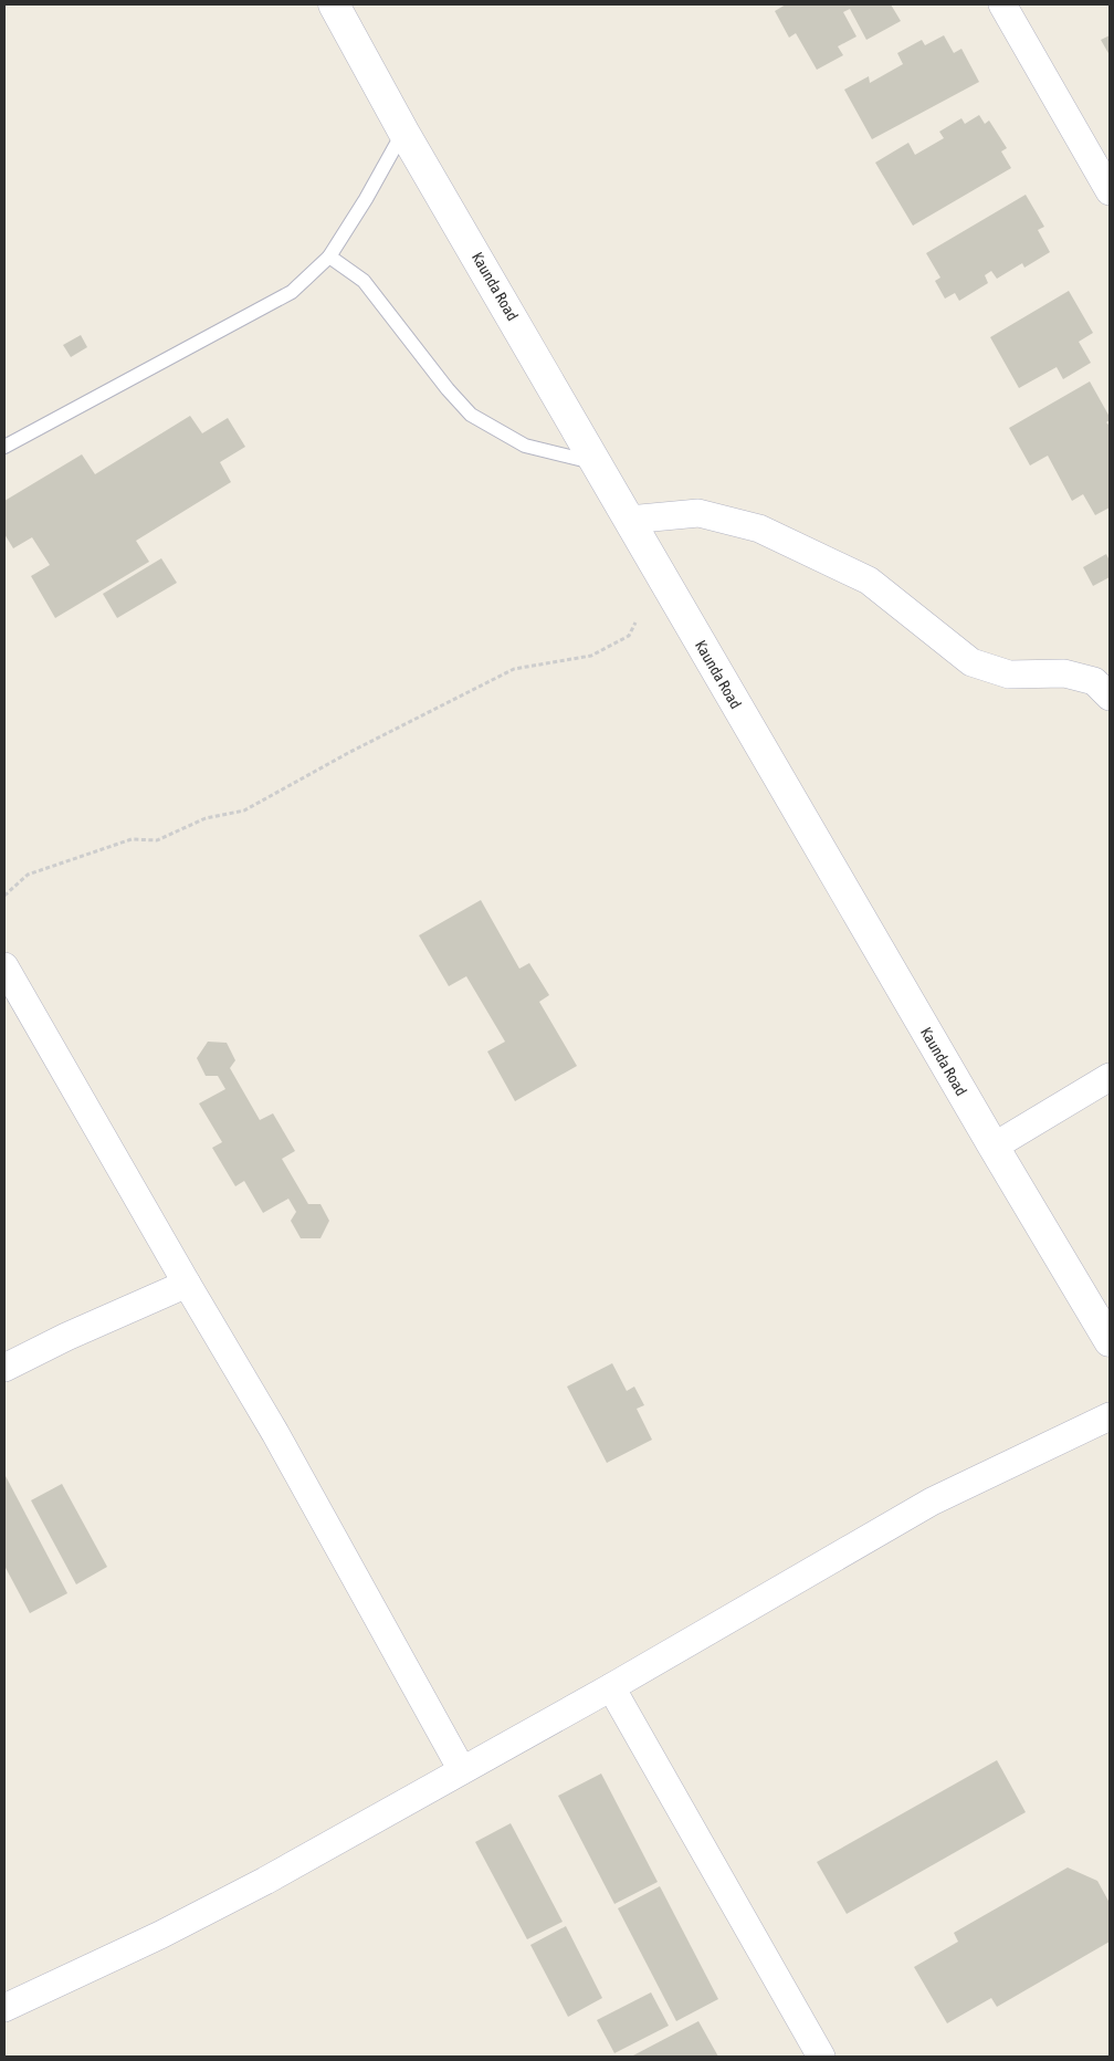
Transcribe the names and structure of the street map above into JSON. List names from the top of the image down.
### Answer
{
  "streets": {
    "main road": ["Kaunda Road"]
  }
}
